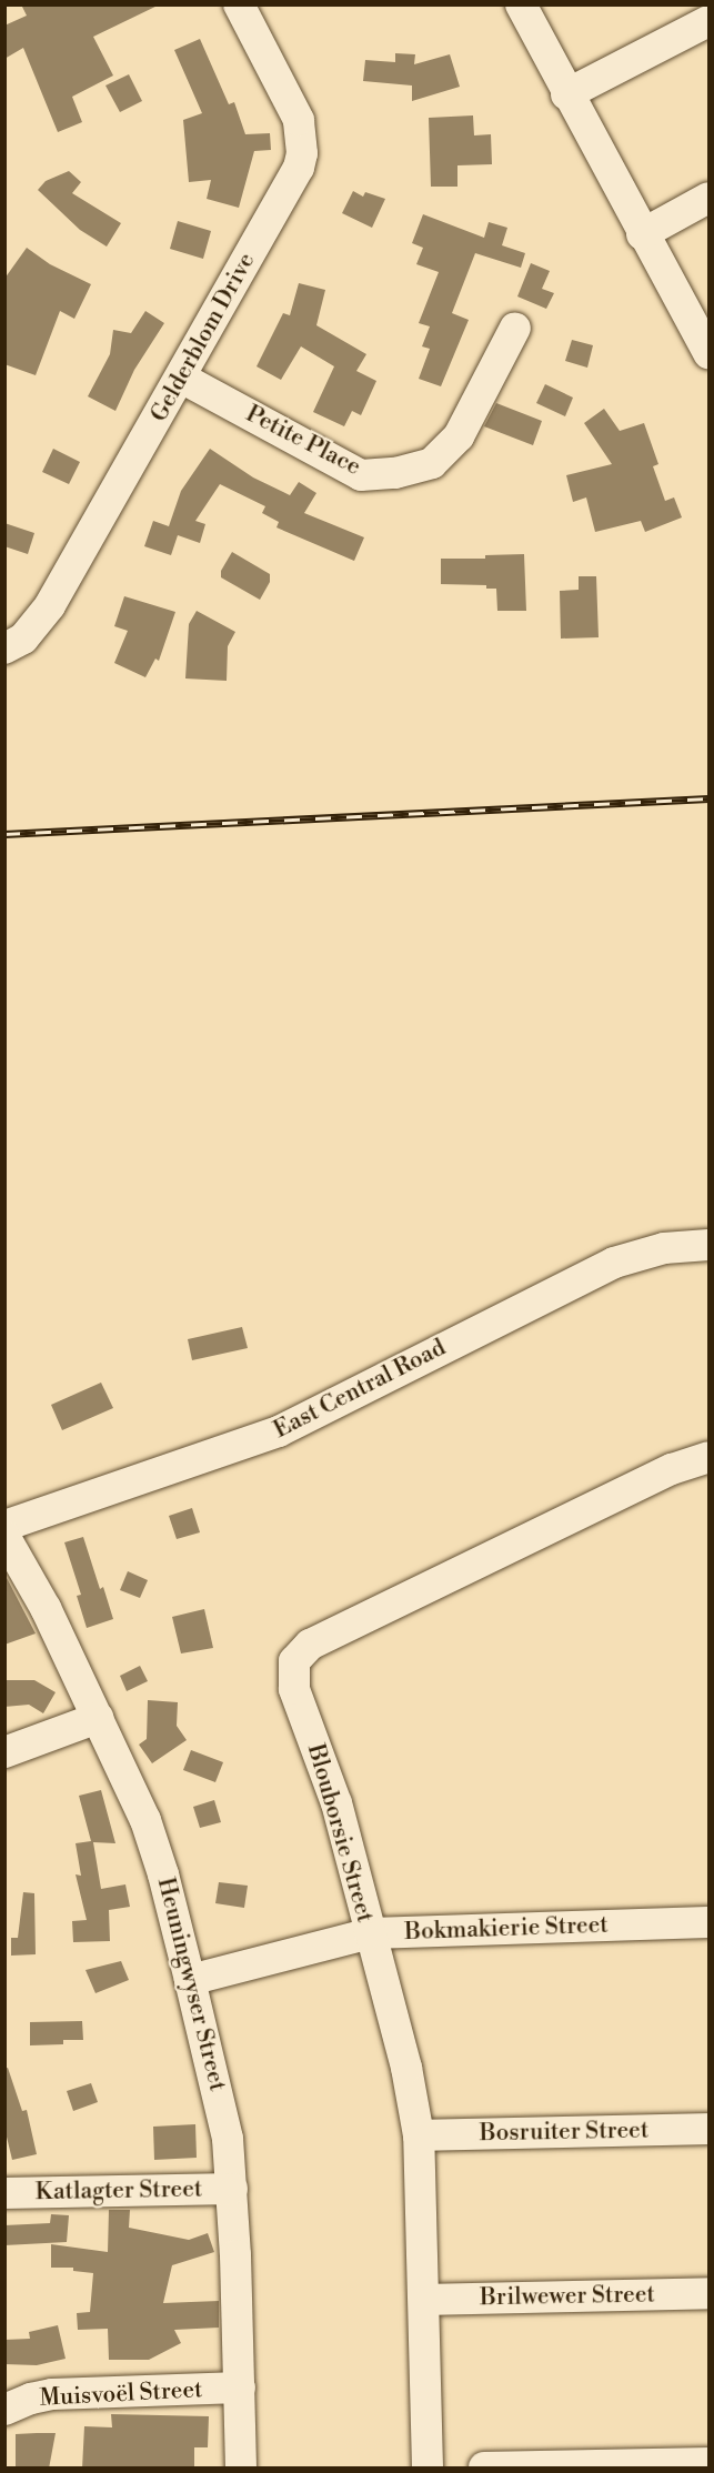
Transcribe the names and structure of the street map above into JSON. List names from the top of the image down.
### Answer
{
  "streets": {
    "street": [
      "Gelderblom Drive",
      "Petite Place",
      "East Central Road",
      "Blouborsie Street",
      "Bokmakierie Street",
      "Heuningwyser Street",
      "Bosruiter Street",
      "Katlagter Street",
      "Brilwewer Street",
      "Muisvoël Street"
    ]
  },
  "crossings": [
    ["Gelderblom Drive", "Petite Place"],
    ["Blouborsie Street", "Bokmakierie Street"],
    ["Blouborsie Street", "Bosruiter Street"],
    ["Blouborsie Street", "Brilwewer Street"],
    ["Bokmakierie Street", "Heuningwyser Street"],
    ["Heuningwyser Street", "Katlagter Street"],
    ["Heuningwyser Street", "Muisvoël Street"]
  ]
}
